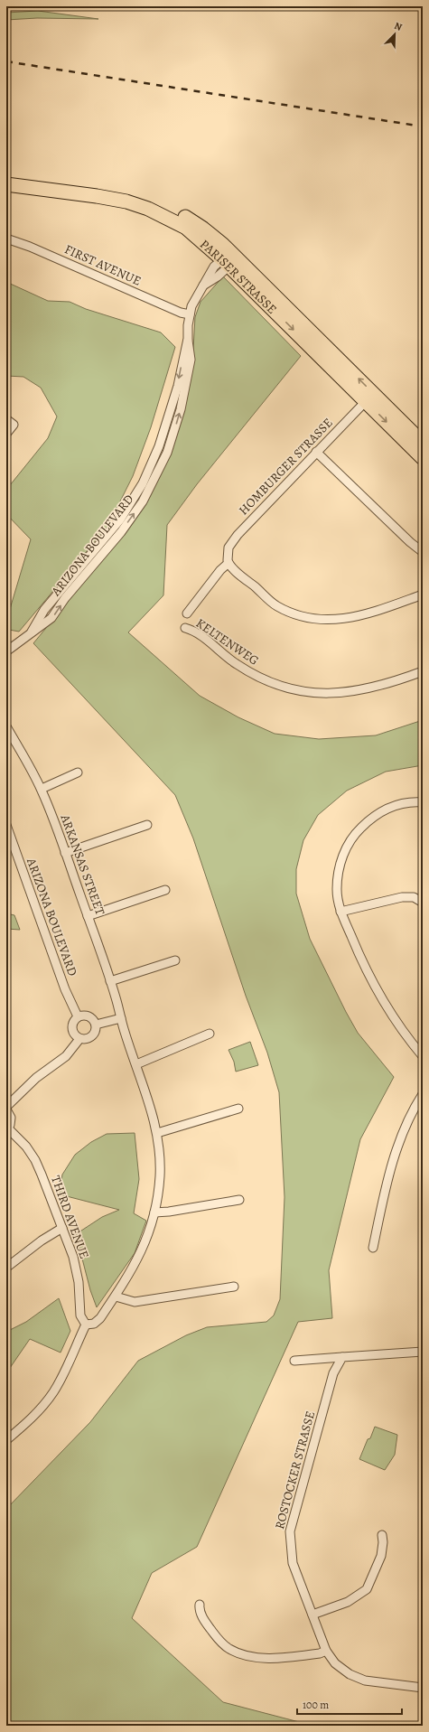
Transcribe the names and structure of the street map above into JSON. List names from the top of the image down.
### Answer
{
  "streets": {
    "main road": ["PARISER STRASSE"],
    "street": [
      "FIRST AVENUE",
      "HOMBURGER STRASSE",
      "ARIZONA BOULEVARD",
      "KELTENWEG",
      "ARKANSAS STREET",
      "THIRD AVENUE",
      "ROSTOCKER STRASSE"
    ]
  },
  "crossings": [
    ["FIRST AVENUE", "ARIZONA BOULEVARD"],
    ["PARISER STRASSE", "HOMBURGER STRASSE"],
    ["PARISER STRASSE", "ARIZONA BOULEVARD"],
    ["ARKANSAS STREET", "THIRD AVENUE"]
  ],
  "scale_bar": "100 m",
  "north": "top right"
}
